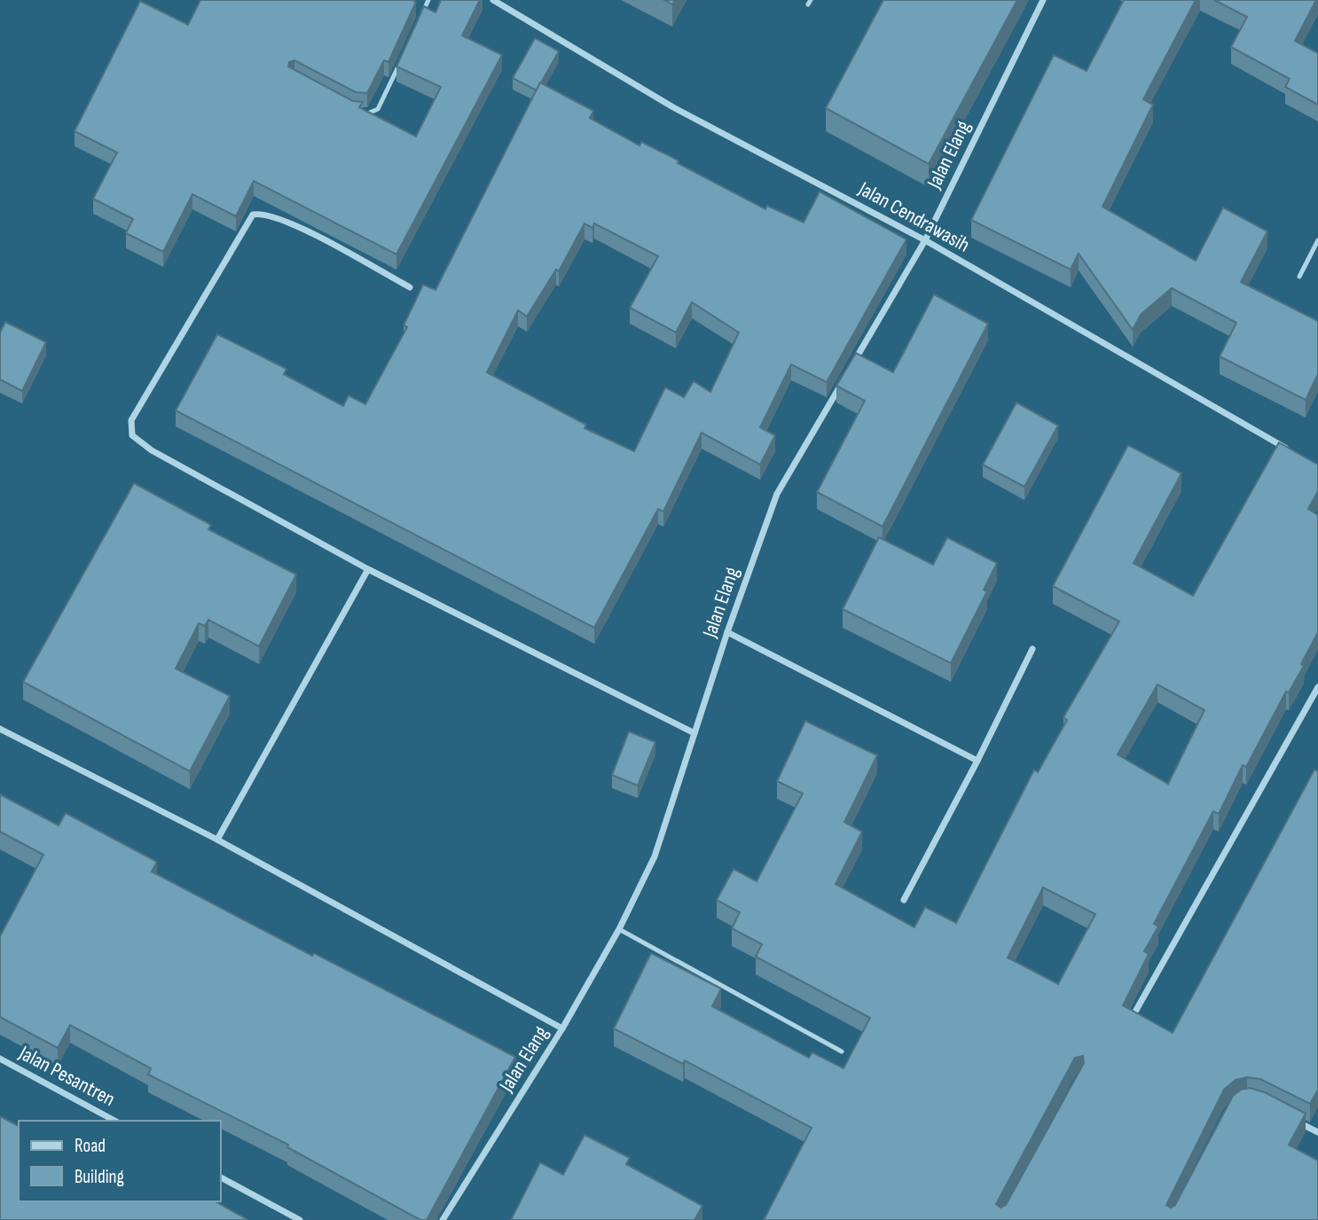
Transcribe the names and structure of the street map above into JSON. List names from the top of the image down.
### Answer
{
  "streets": {
    "street": ["Jalan Elang", "Jalan Cendrawasih", "Jalan Pesantren"]
  },
  "crossings": [
    ["Jalan Elang", "Jalan Cendrawasih"]
  ],
  "legend": ["Road", "Building"]
}
